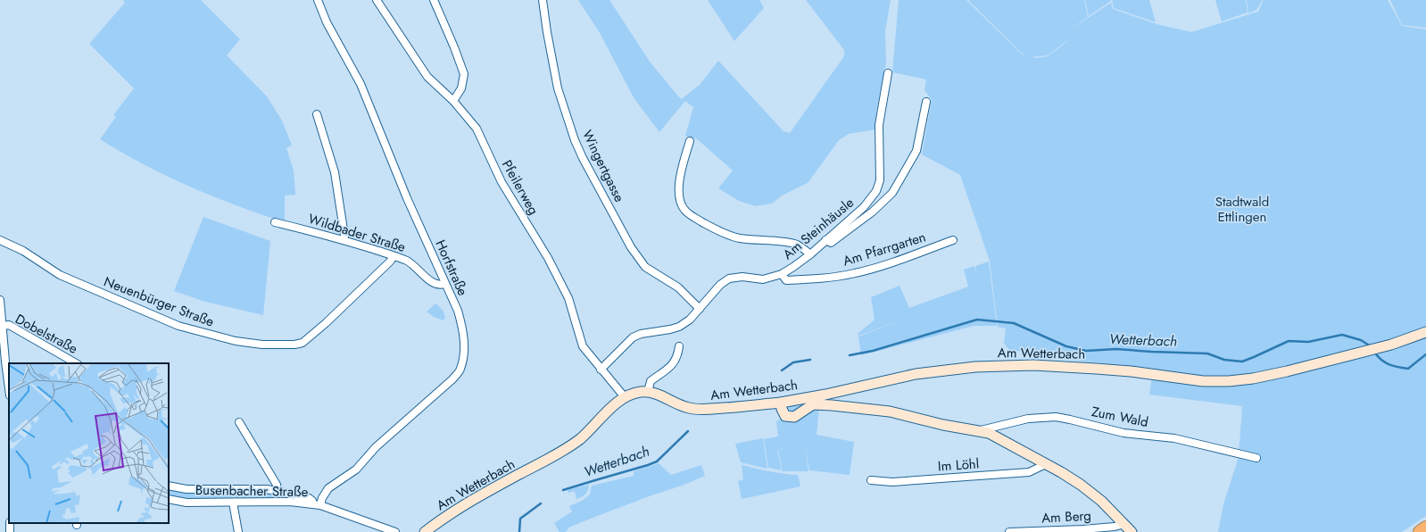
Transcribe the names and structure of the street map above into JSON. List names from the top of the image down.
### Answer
{
  "streets": {
    "main road": ["Am Wetterbach"],
    "street": [
      "Wingertgasse",
      "Pfeilerweg",
      "Am Steinhäusle",
      "Wildbader Straße",
      "Am Pfarrgarten",
      "Horfstraße",
      "Neuenbürger Straße",
      "Dobelstraße",
      "Zum Wald",
      "Im Löhl",
      "Busenbacher Straße",
      "Am Berg"
    ]
  },
  "crossings": [
    ["Wingertgasse", "Am Steinhäusle"],
    ["Pfeilerweg", "Am Steinhäusle"],
    ["Pfeilerweg", "Am Wetterbach"],
    ["Am Steinhäusle", "Am Pfarrgarten"],
    ["Wildbader Straße", "Horfstraße"],
    ["Wildbader Straße", "Neuenbürger Straße"],
    ["Horfstraße", "Busenbacher Straße"]
  ],
  "water": ["Wetterbach"],
  "parks": ["Stadtwald Ettlingen"]
}
